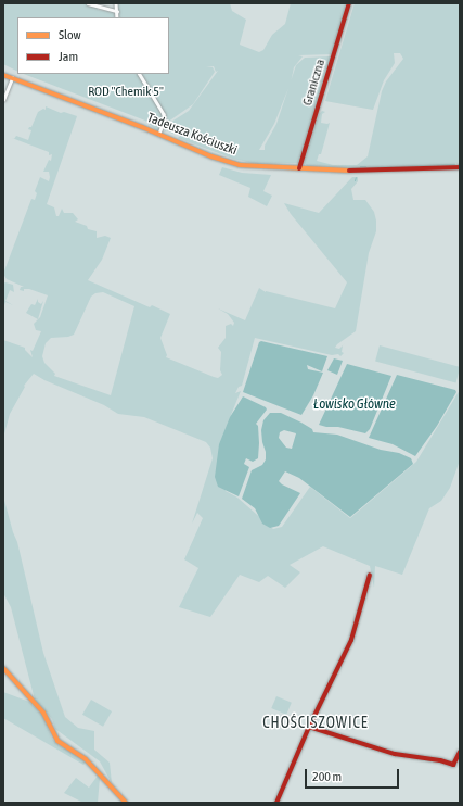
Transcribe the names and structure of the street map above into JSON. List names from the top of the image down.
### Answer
{
  "streets": {
    "street": ["Graniczna", "Tadeusza Kościuszki"]
  },
  "crossings": [
    ["Graniczna", "Tadeusza Kościuszki"]
  ],
  "districts": ["CHOŚCISZOWICE"],
  "water": ["Łowisko Główne"],
  "parks": ["ROD \"Chemik 5\""],
  "legend": ["Slow", "Jam"],
  "scale_bar": "200 m"
}
